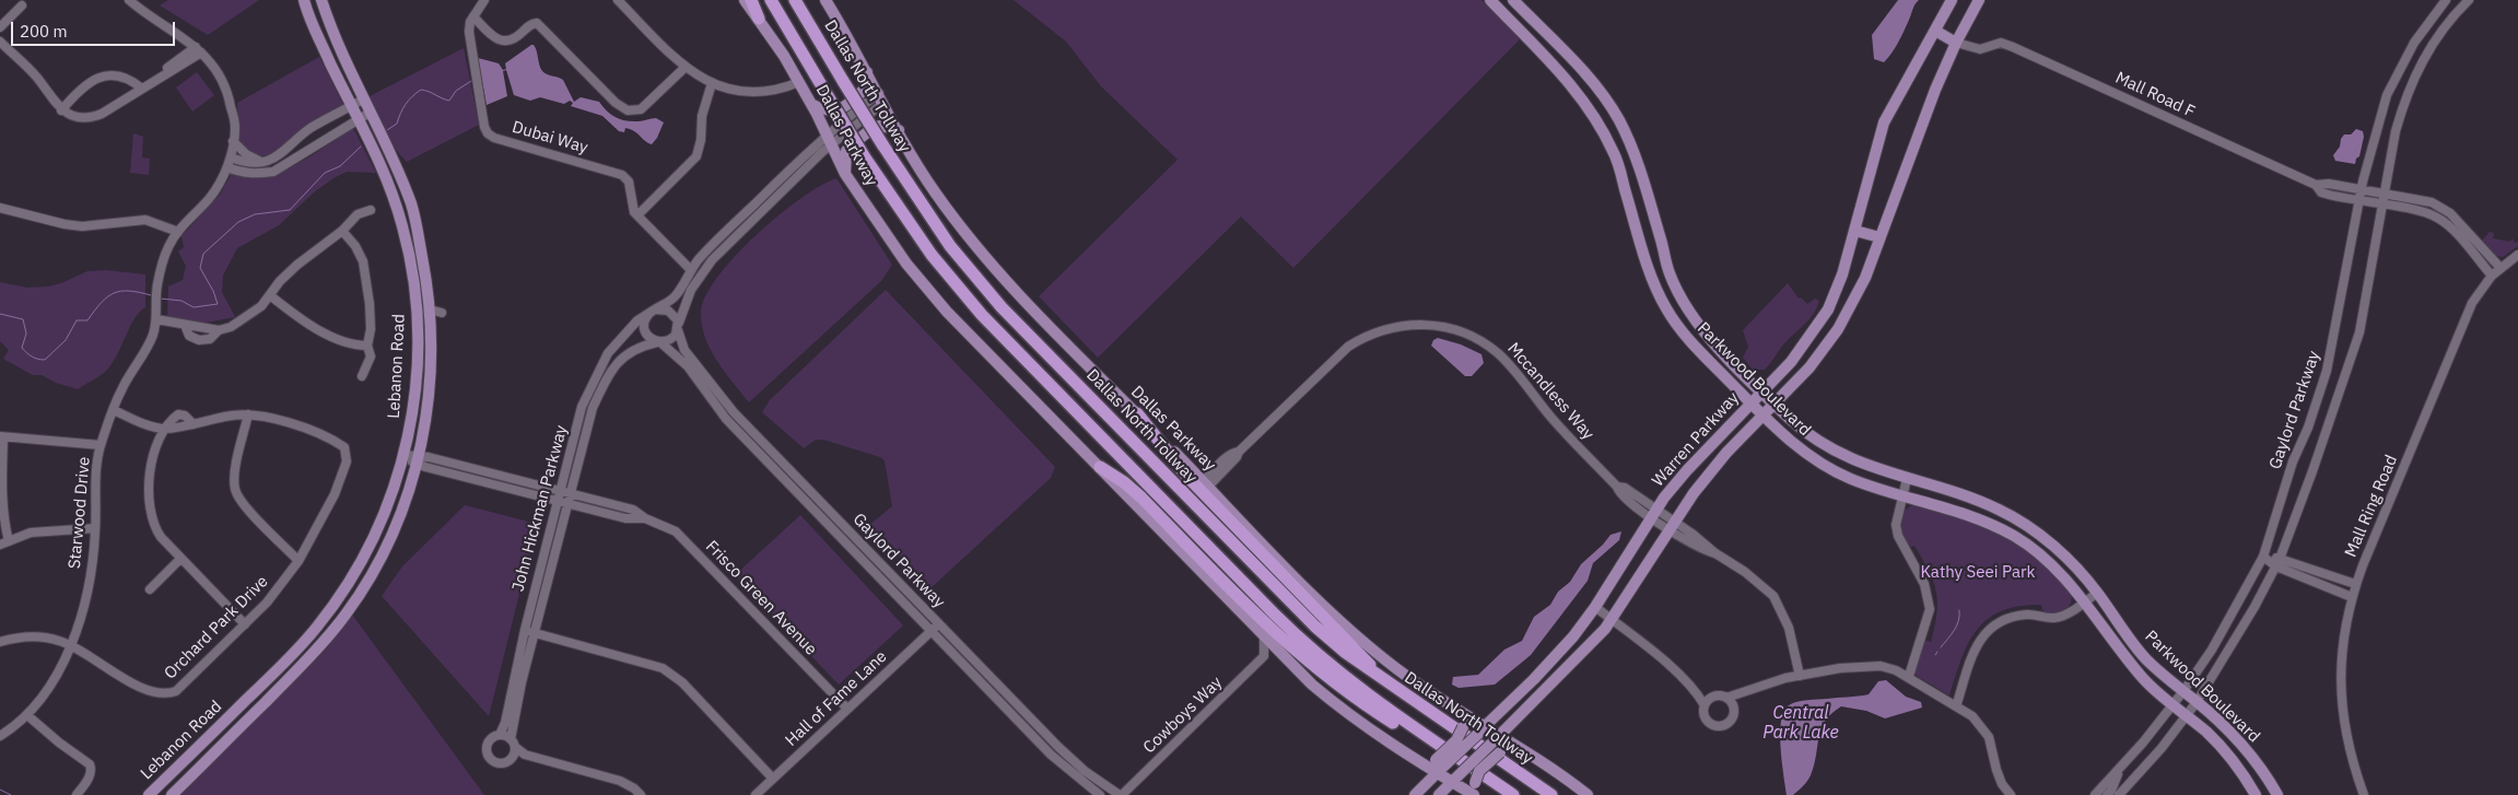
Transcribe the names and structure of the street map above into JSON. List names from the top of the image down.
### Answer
{
  "streets": {
    "highway": ["Dallas North Tollway"],
    "main road": [
      "Dallas Parkway",
      "Lebanon Road",
      "Parkwood Boulevard",
      "Warren Parkway"
    ],
    "street": [
      "Mall Road F",
      "Dubai Way",
      "Mccandless Way",
      "Gaylord Parkway",
      "Mall Ring Road",
      "John Hickman Parkway",
      "Starwood Drive",
      "Frisco Green Avenue",
      "Orchard Park Drive",
      "Hall of Fame Lane",
      "Cowboys Way"
    ]
  },
  "crossings": [
    ["Mall Road F", "Gaylord Parkway"],
    ["Mall Road F", "Warren Parkway"],
    ["Mall Road F", "Mall Ring Road"],
    ["Dallas Parkway", "Mccandless Way"],
    ["Dallas Parkway", "Warren Parkway"],
    ["Dallas Parkway", "John Hickman Parkway"],
    ["Dubai Way", "John Hickman Parkway"],
    ["Lebanon Road", "Frisco Green Avenue"],
    ["Parkwood Boulevard", "Gaylord Parkway"],
    ["Parkwood Boulevard", "Warren Parkway"],
    ["Mccandless Way", "Warren Parkway"],
    ["Gaylord Parkway", "John Hickman Parkway"],
    ["Gaylord Parkway", "Hall of Fame Lane"],
    ["Gaylord Parkway", "Cowboys Way"],
    ["John Hickman Parkway", "Frisco Green Avenue"],
    ["Starwood Drive", "Orchard Park Drive"],
    ["Frisco Green Avenue", "Hall of Fame Lane"]
  ],
  "water": ["Central Park Lake"],
  "parks": ["Kathy Seei Park"],
  "scale_bar": "200 m"
}
